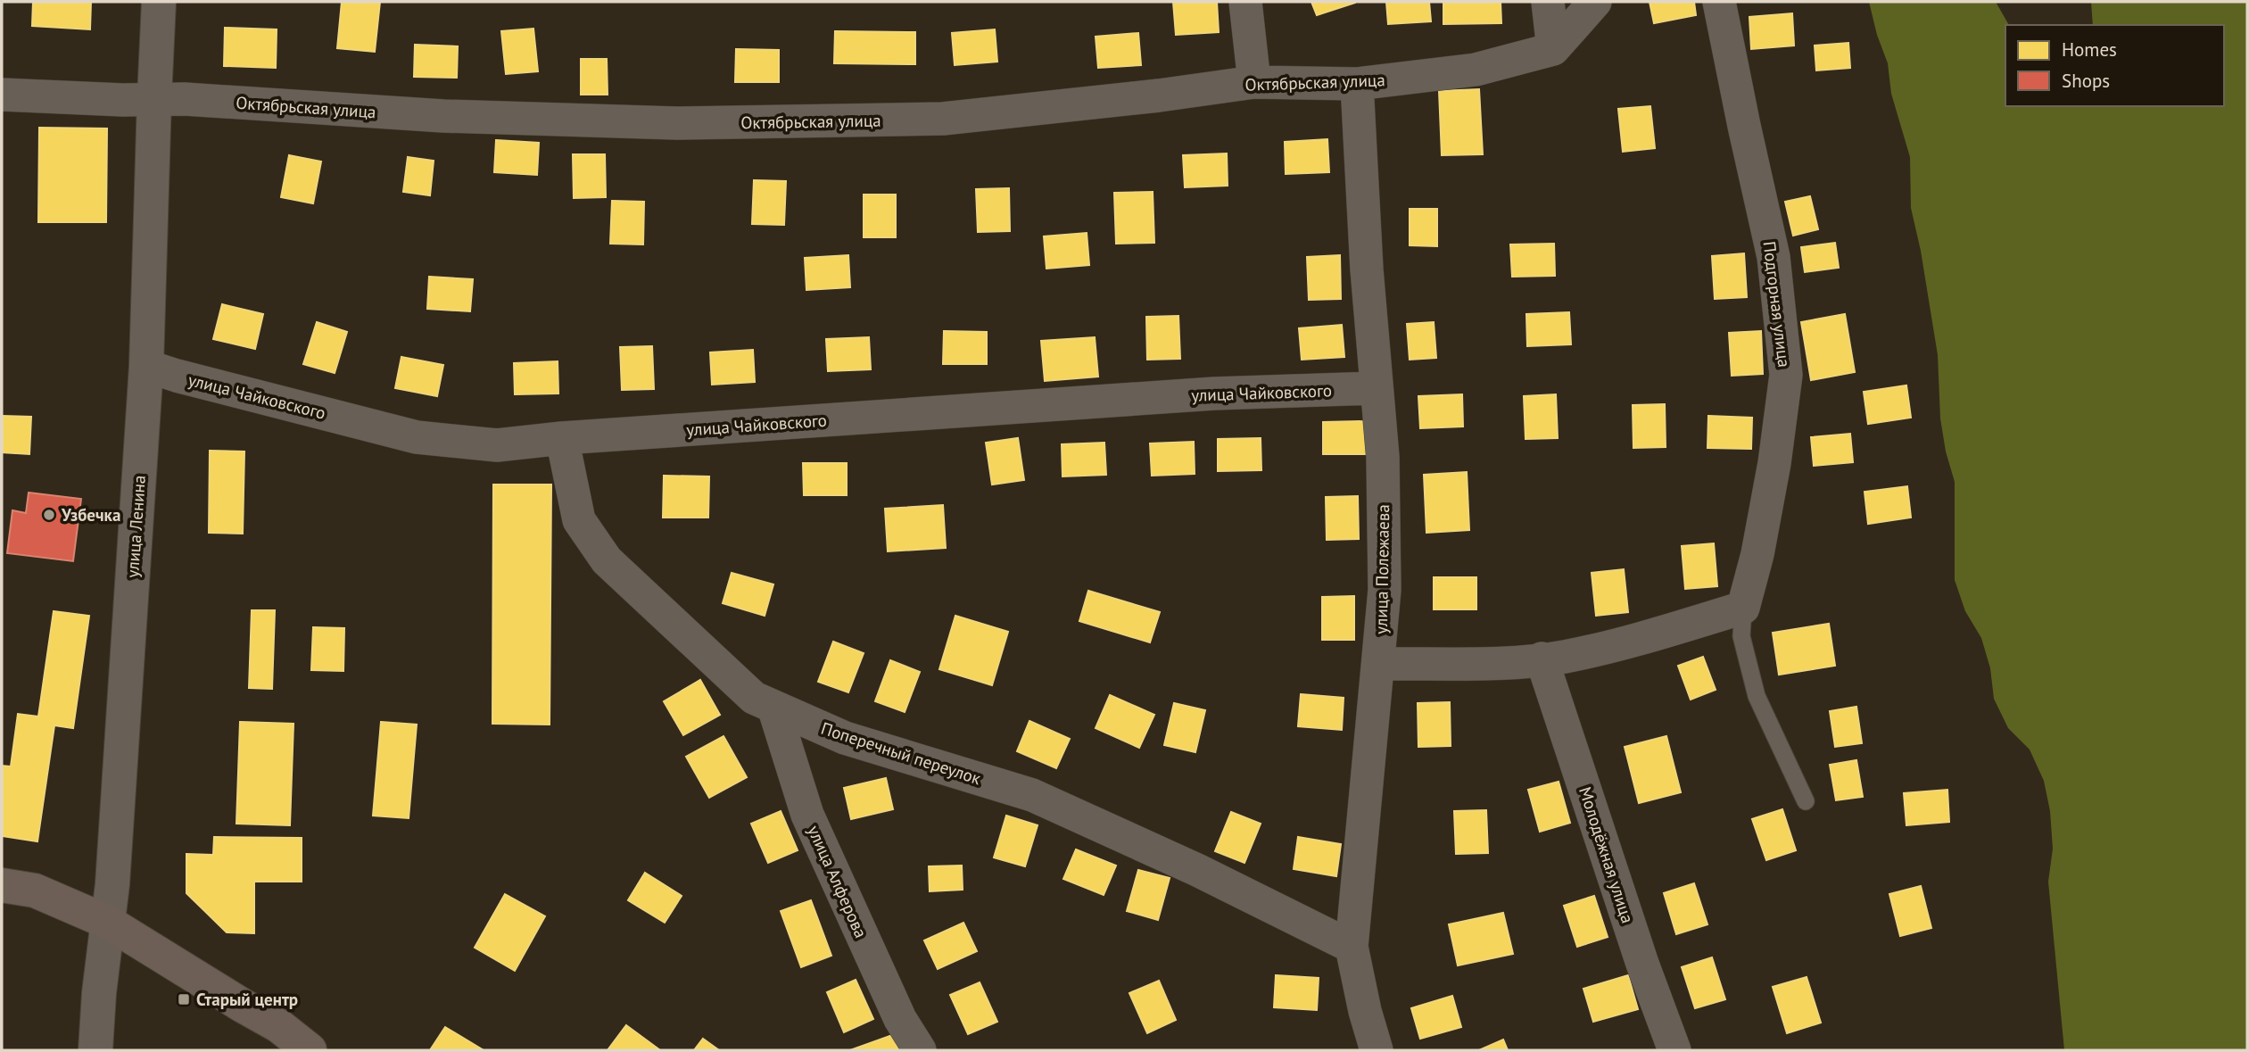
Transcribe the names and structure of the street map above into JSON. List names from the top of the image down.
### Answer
{
  "streets": {
    "street": [
      "Октябрьская улица",
      "Подгорная улица",
      "улица Чайковского",
      "улица Ленина",
      "улица Полежаева",
      "Поперечный переулок",
      "Молодёжная улица",
      "улица Алферова"
    ]
  },
  "crossings": [
    ["Октябрьская улица", "улица Ленина"],
    ["Октябрьская улица", "улица Полежаева"],
    ["улица Чайковского", "улица Ленина"],
    ["улица Чайковского", "улица Полежаева"],
    ["улица Чайковского", "Поперечный переулок"],
    ["улица Полежаева", "Поперечный переулок"],
    ["Поперечный переулок", "улица Алферова"]
  ],
  "places": {
    "other": ["Узбечка"],
    "transit": ["Старый центр"]
  },
  "legend": ["Homes", "Shops"]
}
